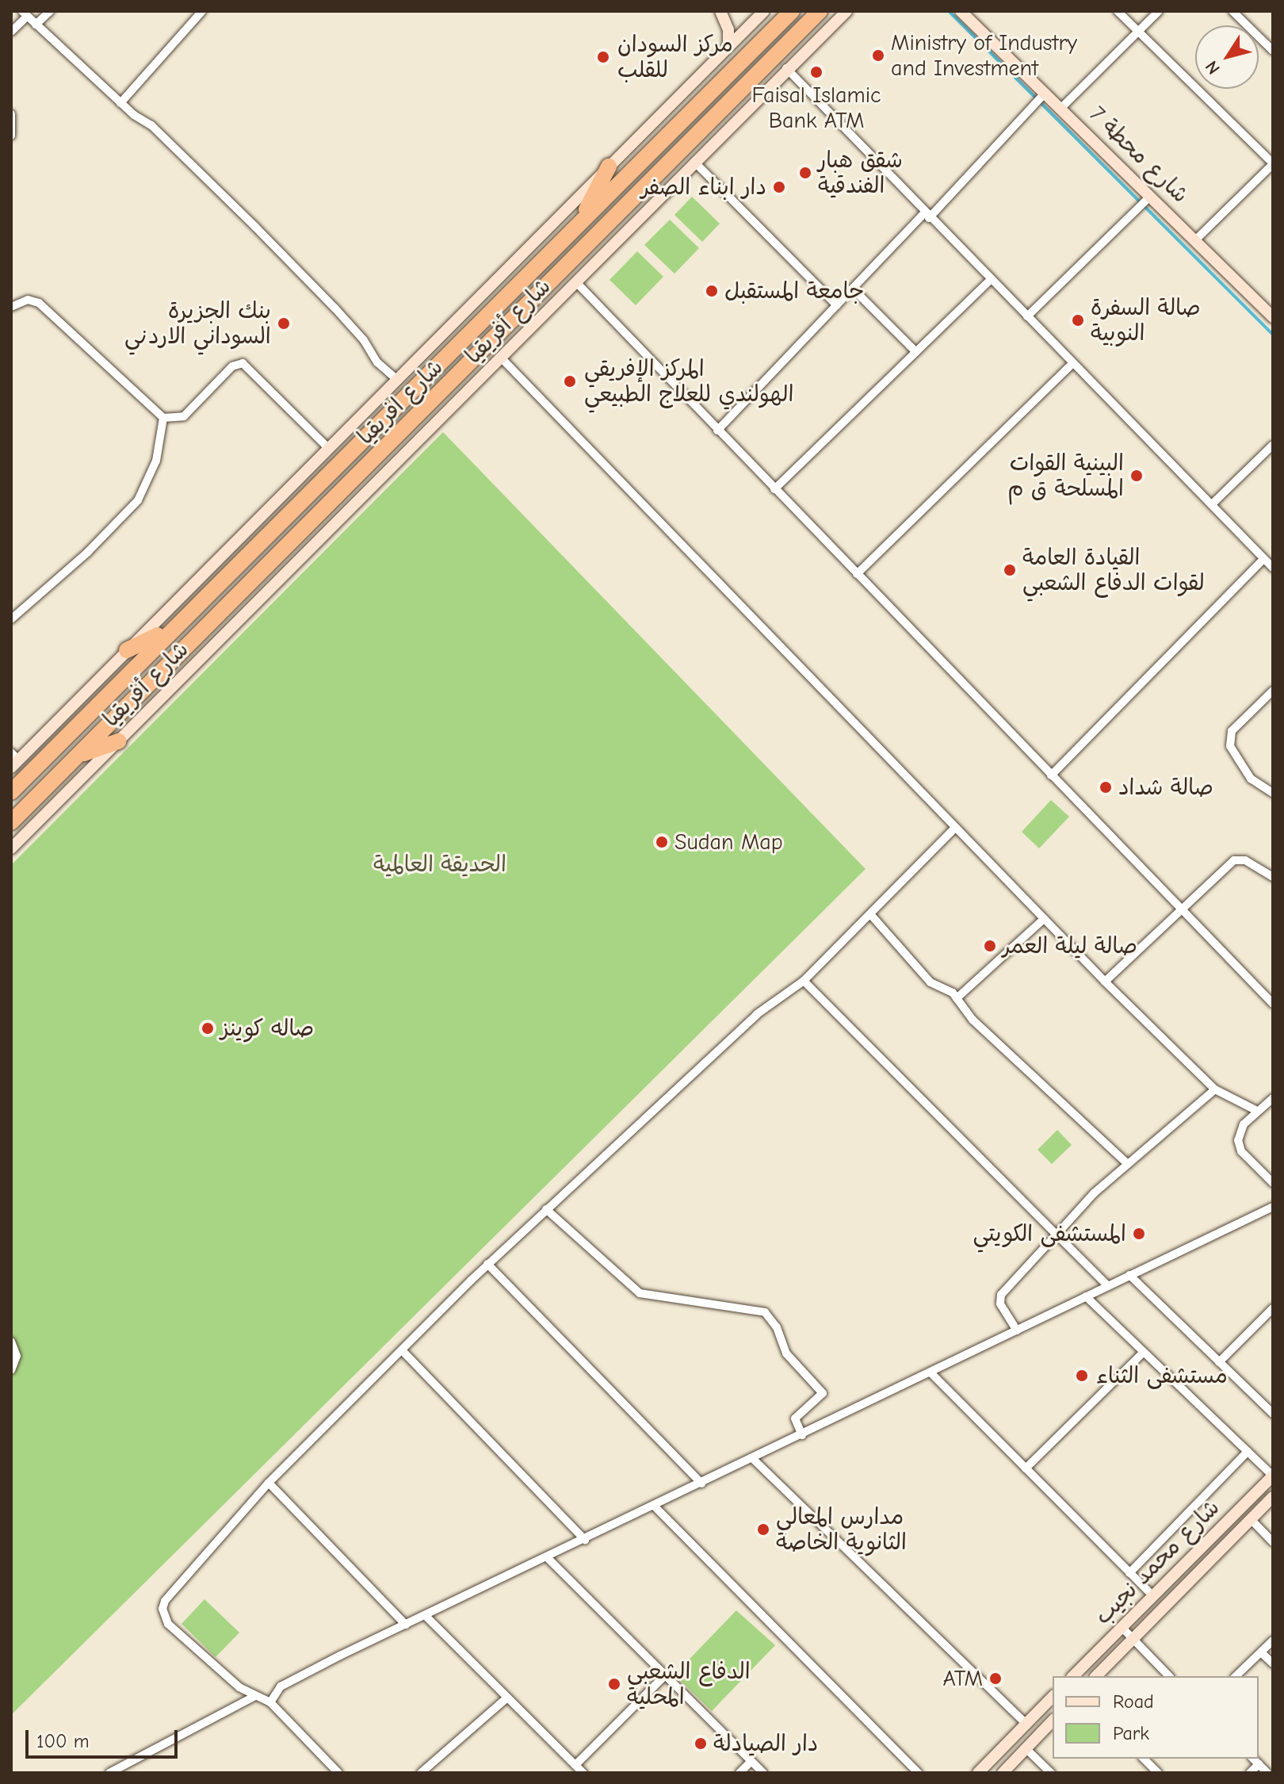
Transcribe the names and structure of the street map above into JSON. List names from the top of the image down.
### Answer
{
  "streets": {
    "highway": ["شارع افريقيا"],
    "street": ["شارع محطة 7", "شارع أفريقيا", "شارع محمد نجيب"]
  },
  "crossings": [
    ["شارع أفريقيا", "شارع افريقيا"]
  ],
  "parks": ["الحديقة العالمية"],
  "places": [
    "Ministry of Industry and Investment",
    "مركز السودان للقلب",
    "Faisal Islamic Bank ATM",
    "شقق هبار الفندقية",
    "دار ابناء الصفر",
    "جامعة المستقبل",
    "صالة السفرة النوبية",
    "بنك الجزيرة السوداني الاردني",
    "المركز الإفريقي الهولندي للعلاج الطبيعي",
    "البينية القوات المسلحة ق م",
    "القيادة العامة لقوات الدفاع الشعبي",
    "صالة شداد",
    "Sudan Map",
    "صالة ليلة العمر",
    "صاله كوينز",
    "المستشفى الكويتي",
    "مستشفى الثناء",
    "مدارس المعالي الثانوية الخاصة",
    "ATM",
    "الدفاع الشعبي المحلية",
    "دار الصيادلة"
  ],
  "legend": ["Road", "Park"],
  "scale_bar": "100 m",
  "north": "bottom left"
}
